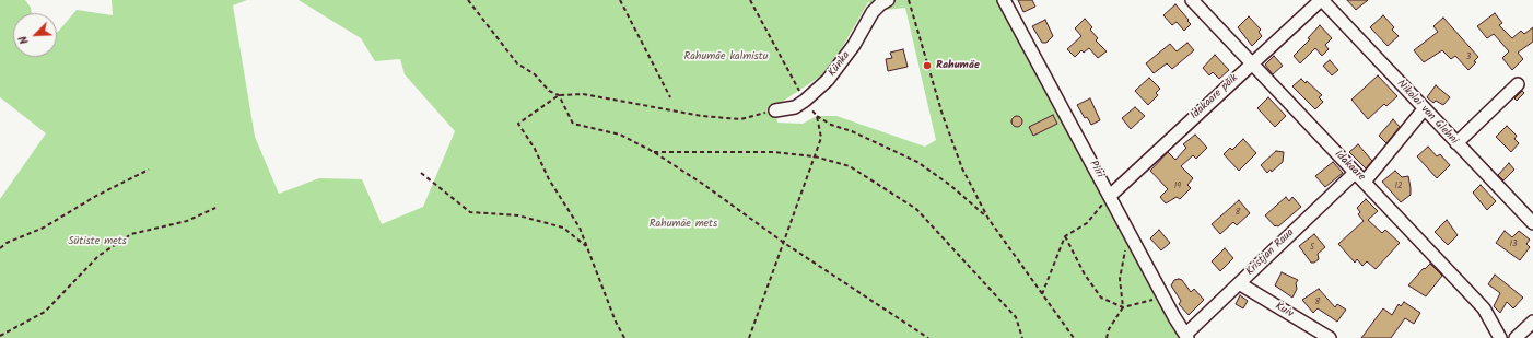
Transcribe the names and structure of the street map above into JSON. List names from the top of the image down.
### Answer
{
  "streets": {
    "street": [
      "Künka",
      "Idakaare põik",
      "Nikolai von Glehni",
      "Idakaare",
      "Piiri",
      "Kristjan Raua",
      "Kuiv"
    ]
  },
  "crossings": [
    ["Idakaare põik", "Nikolai von Glehni"],
    ["Idakaare põik", "Idakaare"],
    ["Idakaare põik", "Piiri"],
    ["Idakaare", "Kristjan Raua"],
    ["Piiri", "Kristjan Raua"],
    ["Kristjan Raua", "Kuiv"]
  ],
  "parks": ["Rahumäe kalmistu", "Rahumäe mets", "Sütiste mets"],
  "places": ["Rahumäe"],
  "house_numbers": [
    "3",
    "19",
    "12",
    "8",
    "13",
    "5",
    "8"
  ],
  "north": "bottom left"
}
